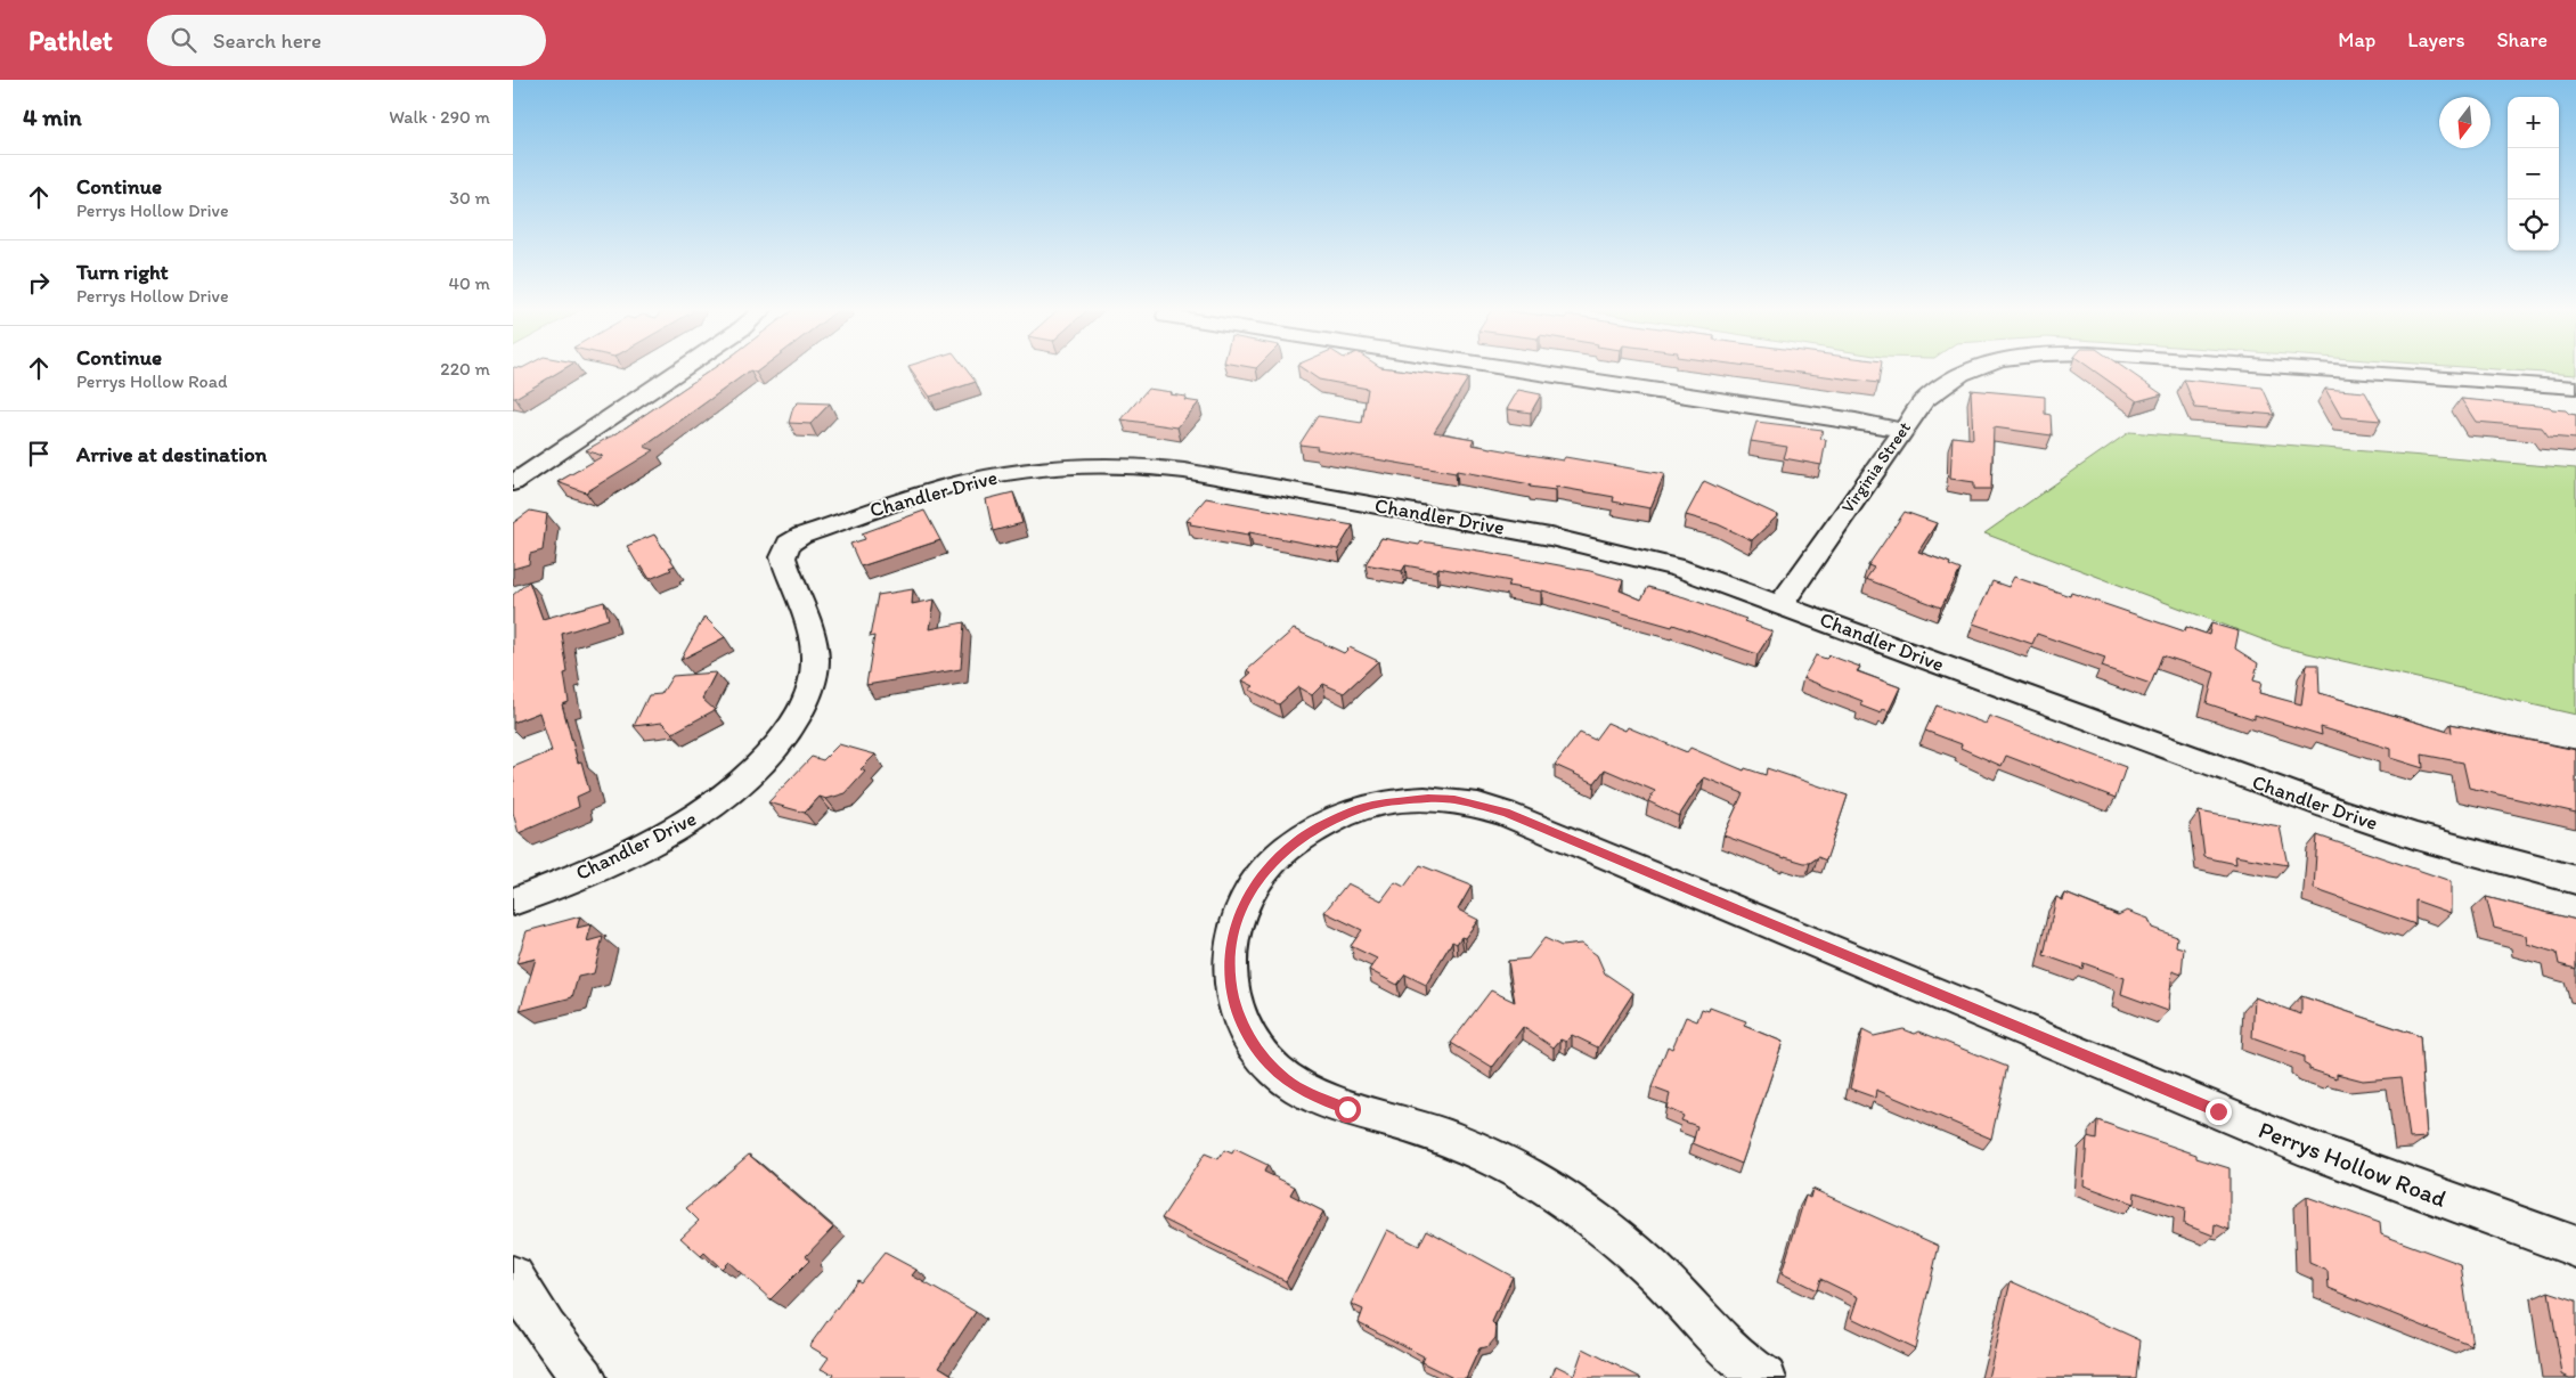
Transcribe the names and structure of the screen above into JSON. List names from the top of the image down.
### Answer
{
  "streets": {
    "street": ["Virginia Street", "Chandler Drive", "Perrys Hollow Road"]
  },
  "crossings": [
    ["Virginia Street", "Chandler Drive"]
  ],
  "north": "bottom",
  "page": {
    "header": "Pathlet",
    "search": "Search here",
    "nav": ["Map", "Layers", "Share"],
    "heading": ["4 min", "Walk · 290 m"],
    "map_buttons": ["+", "−"],
    "list": [
      ["Continue", "Perrys Hollow Drive", "30 m"],
      ["Turn right", "Perrys Hollow Drive", "40 m"],
      ["Continue", "Perrys Hollow Road", "220 m"],
      "Arrive at destination"
    ]
  }
}
